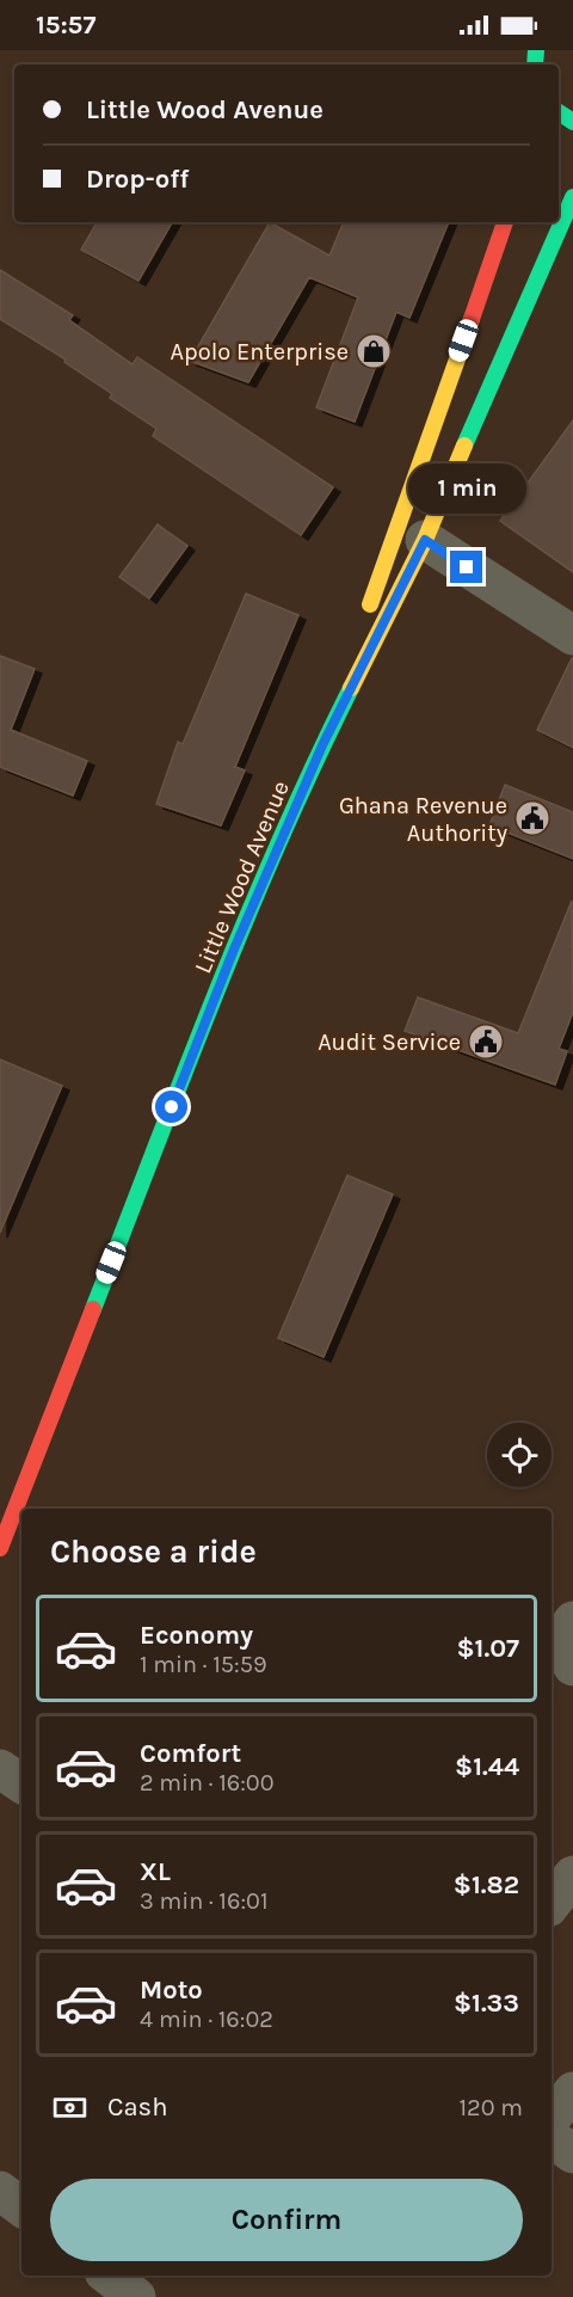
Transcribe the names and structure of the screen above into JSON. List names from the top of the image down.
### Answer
{
  "streets": {
    "main road": ["Little Wood Avenue"]
  },
  "places": {
    "shop": ["Apolo Enterprise"],
    "public building": ["Ghana Revenue Authority", "Audit Service"]
  },
  "page": {
    "status": "15:57",
    "banner": ["Little Wood Avenue", "Drop-off"],
    "bubble": "1 min",
    "heading": "Choose a ride",
    "list": [
      {
        "name": "Economy",
        "note": "1 min · 15:59",
        "value": "$1.07"
      },
      {
        "name": "Comfort",
        "note": "2 min · 16:00",
        "value": "$1.44"
      },
      {
        "name": "XL",
        "note": "3 min · 16:01",
        "value": "$1.82"
      },
      {
        "name": "Moto",
        "note": "4 min · 16:02",
        "value": "$1.33"
      }
    ],
    "pay": ["Cash", "120 m"],
    "buttons": "Confirm"
  }
}
